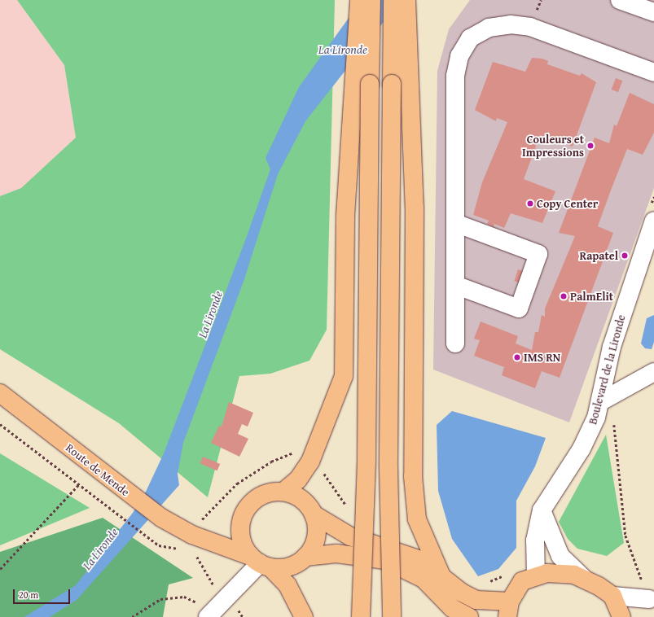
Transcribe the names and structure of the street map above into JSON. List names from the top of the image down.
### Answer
{
  "streets": {
    "main road": ["Route de Mende"],
    "street": ["Boulevard de la Lironde"]
  },
  "water": ["La Lironde"],
  "places": [
    "Couleurs et Impressions",
    "Copy Center",
    "Rapatel",
    "PalmElit",
    "IMS RN"
  ],
  "scale_bar": "20 m"
}
